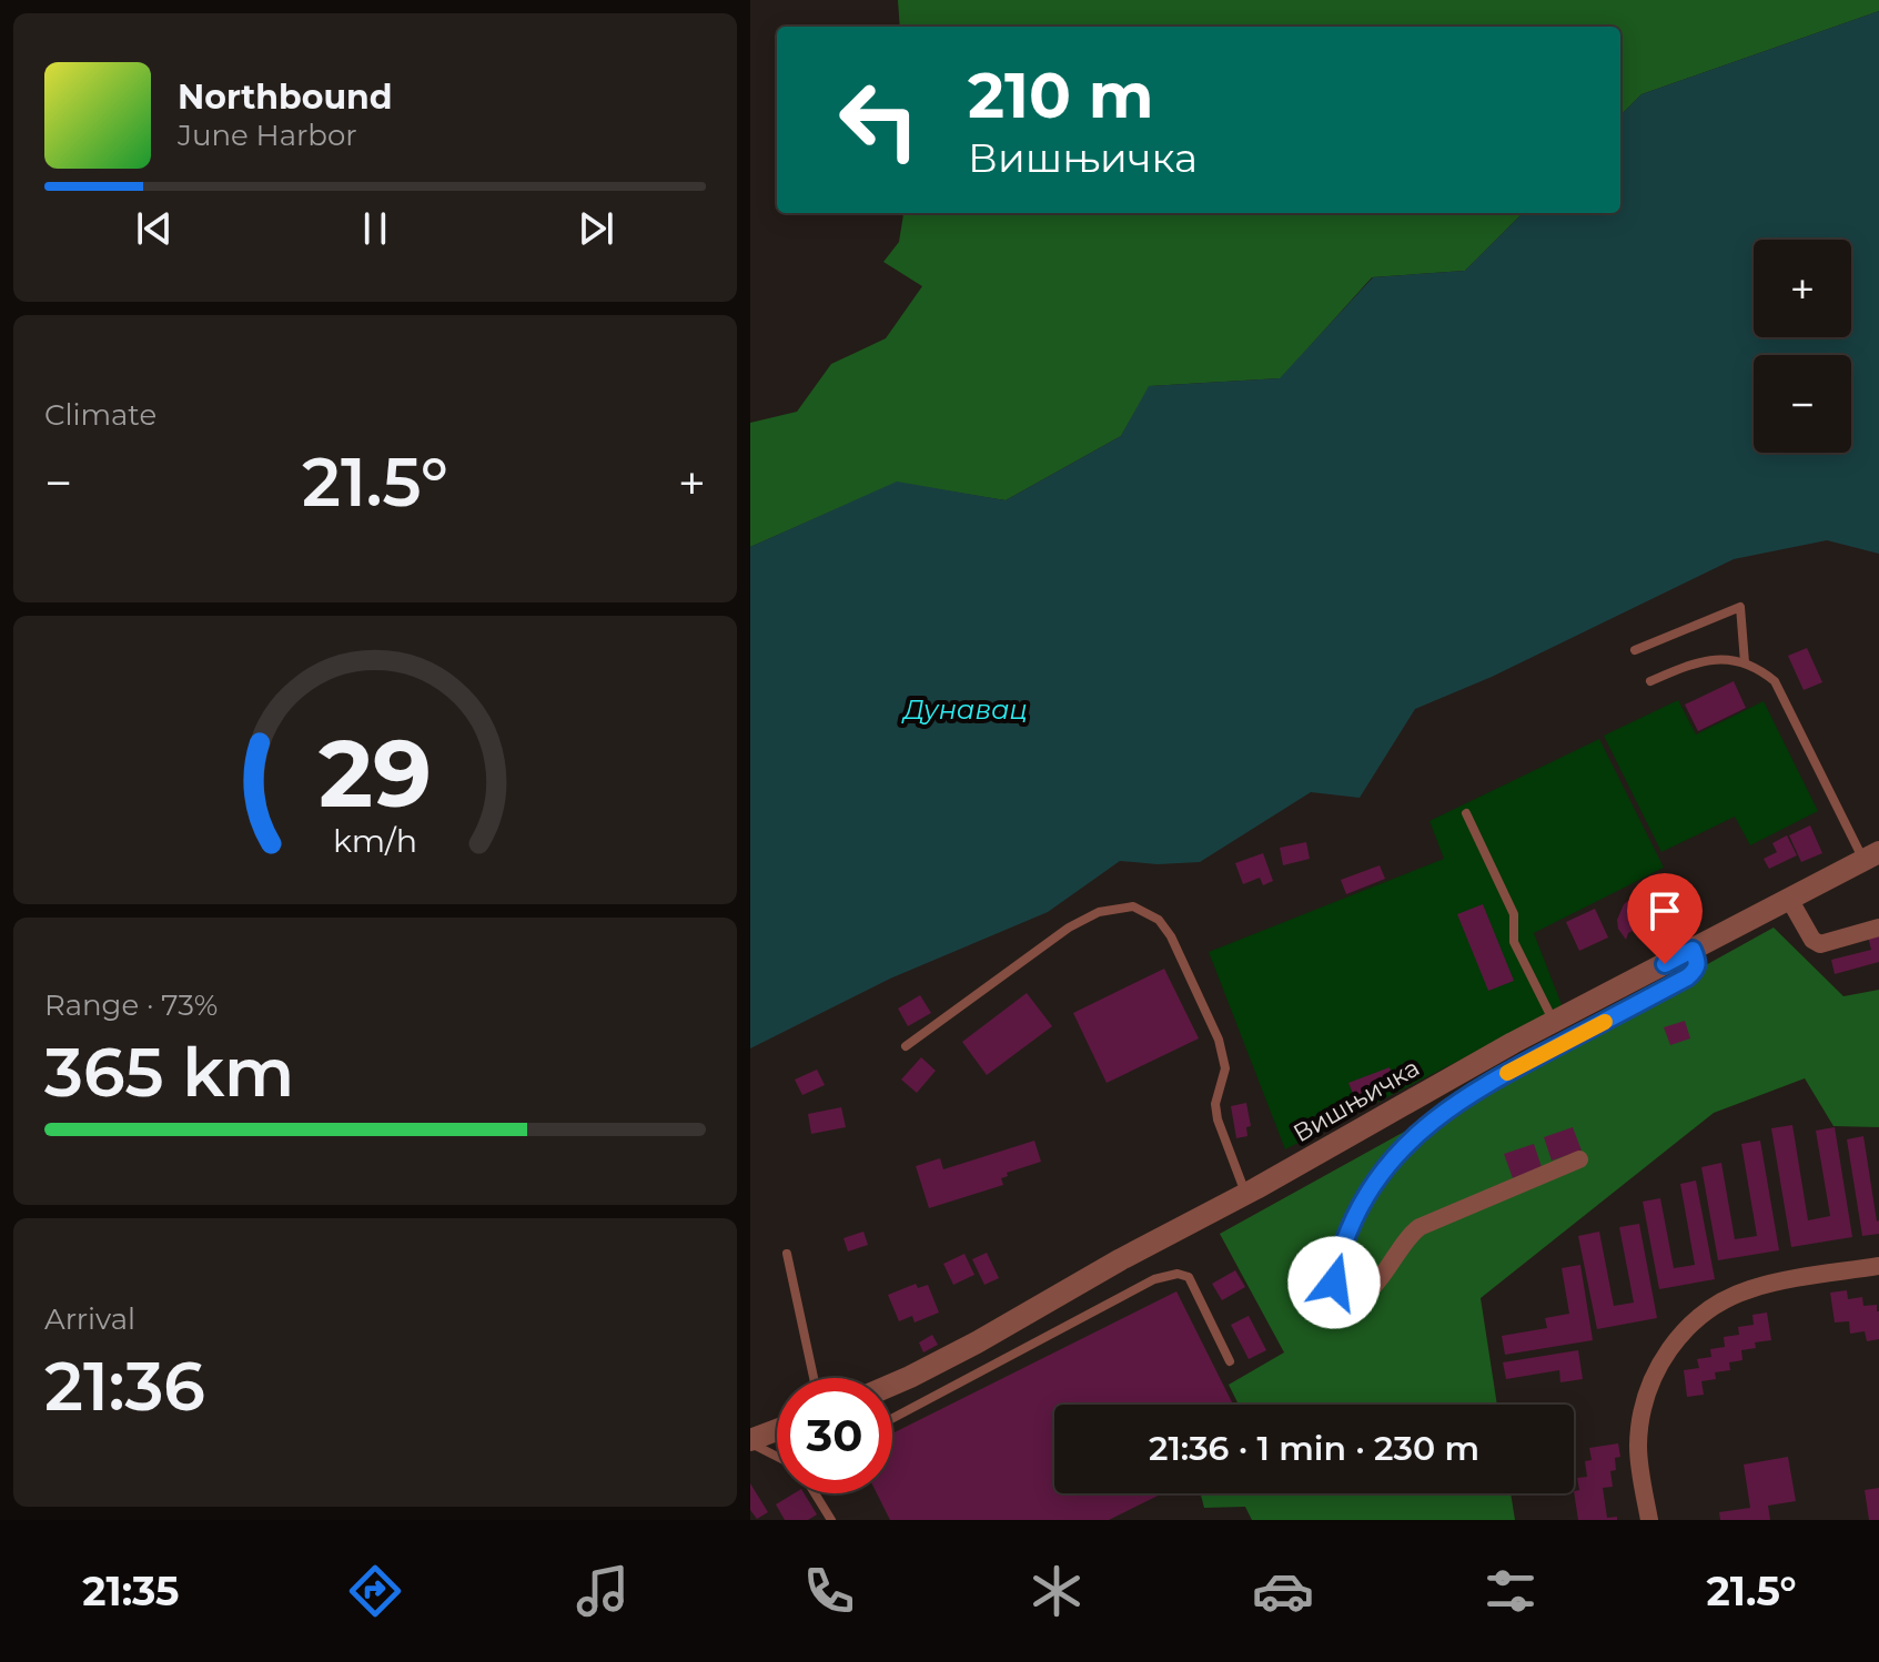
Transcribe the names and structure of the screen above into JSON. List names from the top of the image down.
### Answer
{
  "streets": {
    "street": ["Вишњичка"]
  },
  "water": ["Дунавац"],
  "page": {
    "turn": ["210 m", "Вишњичка"],
    "song": ["Northbound", "June Harbor"],
    "map_buttons": ["+", "−"],
    "tile": [
      "Climate",
      ["Range · 73%", "365 km"],
      ["Arrival", "21:36"]
    ],
    "heat": ["−", "21.5°", "+"],
    "limit": "30",
    "trip": "21:36 · 1 min · 230 m",
    "tabs": ["21:35", "21.5°"],
    "gauge": ["29", "km/h"]
  }
}
